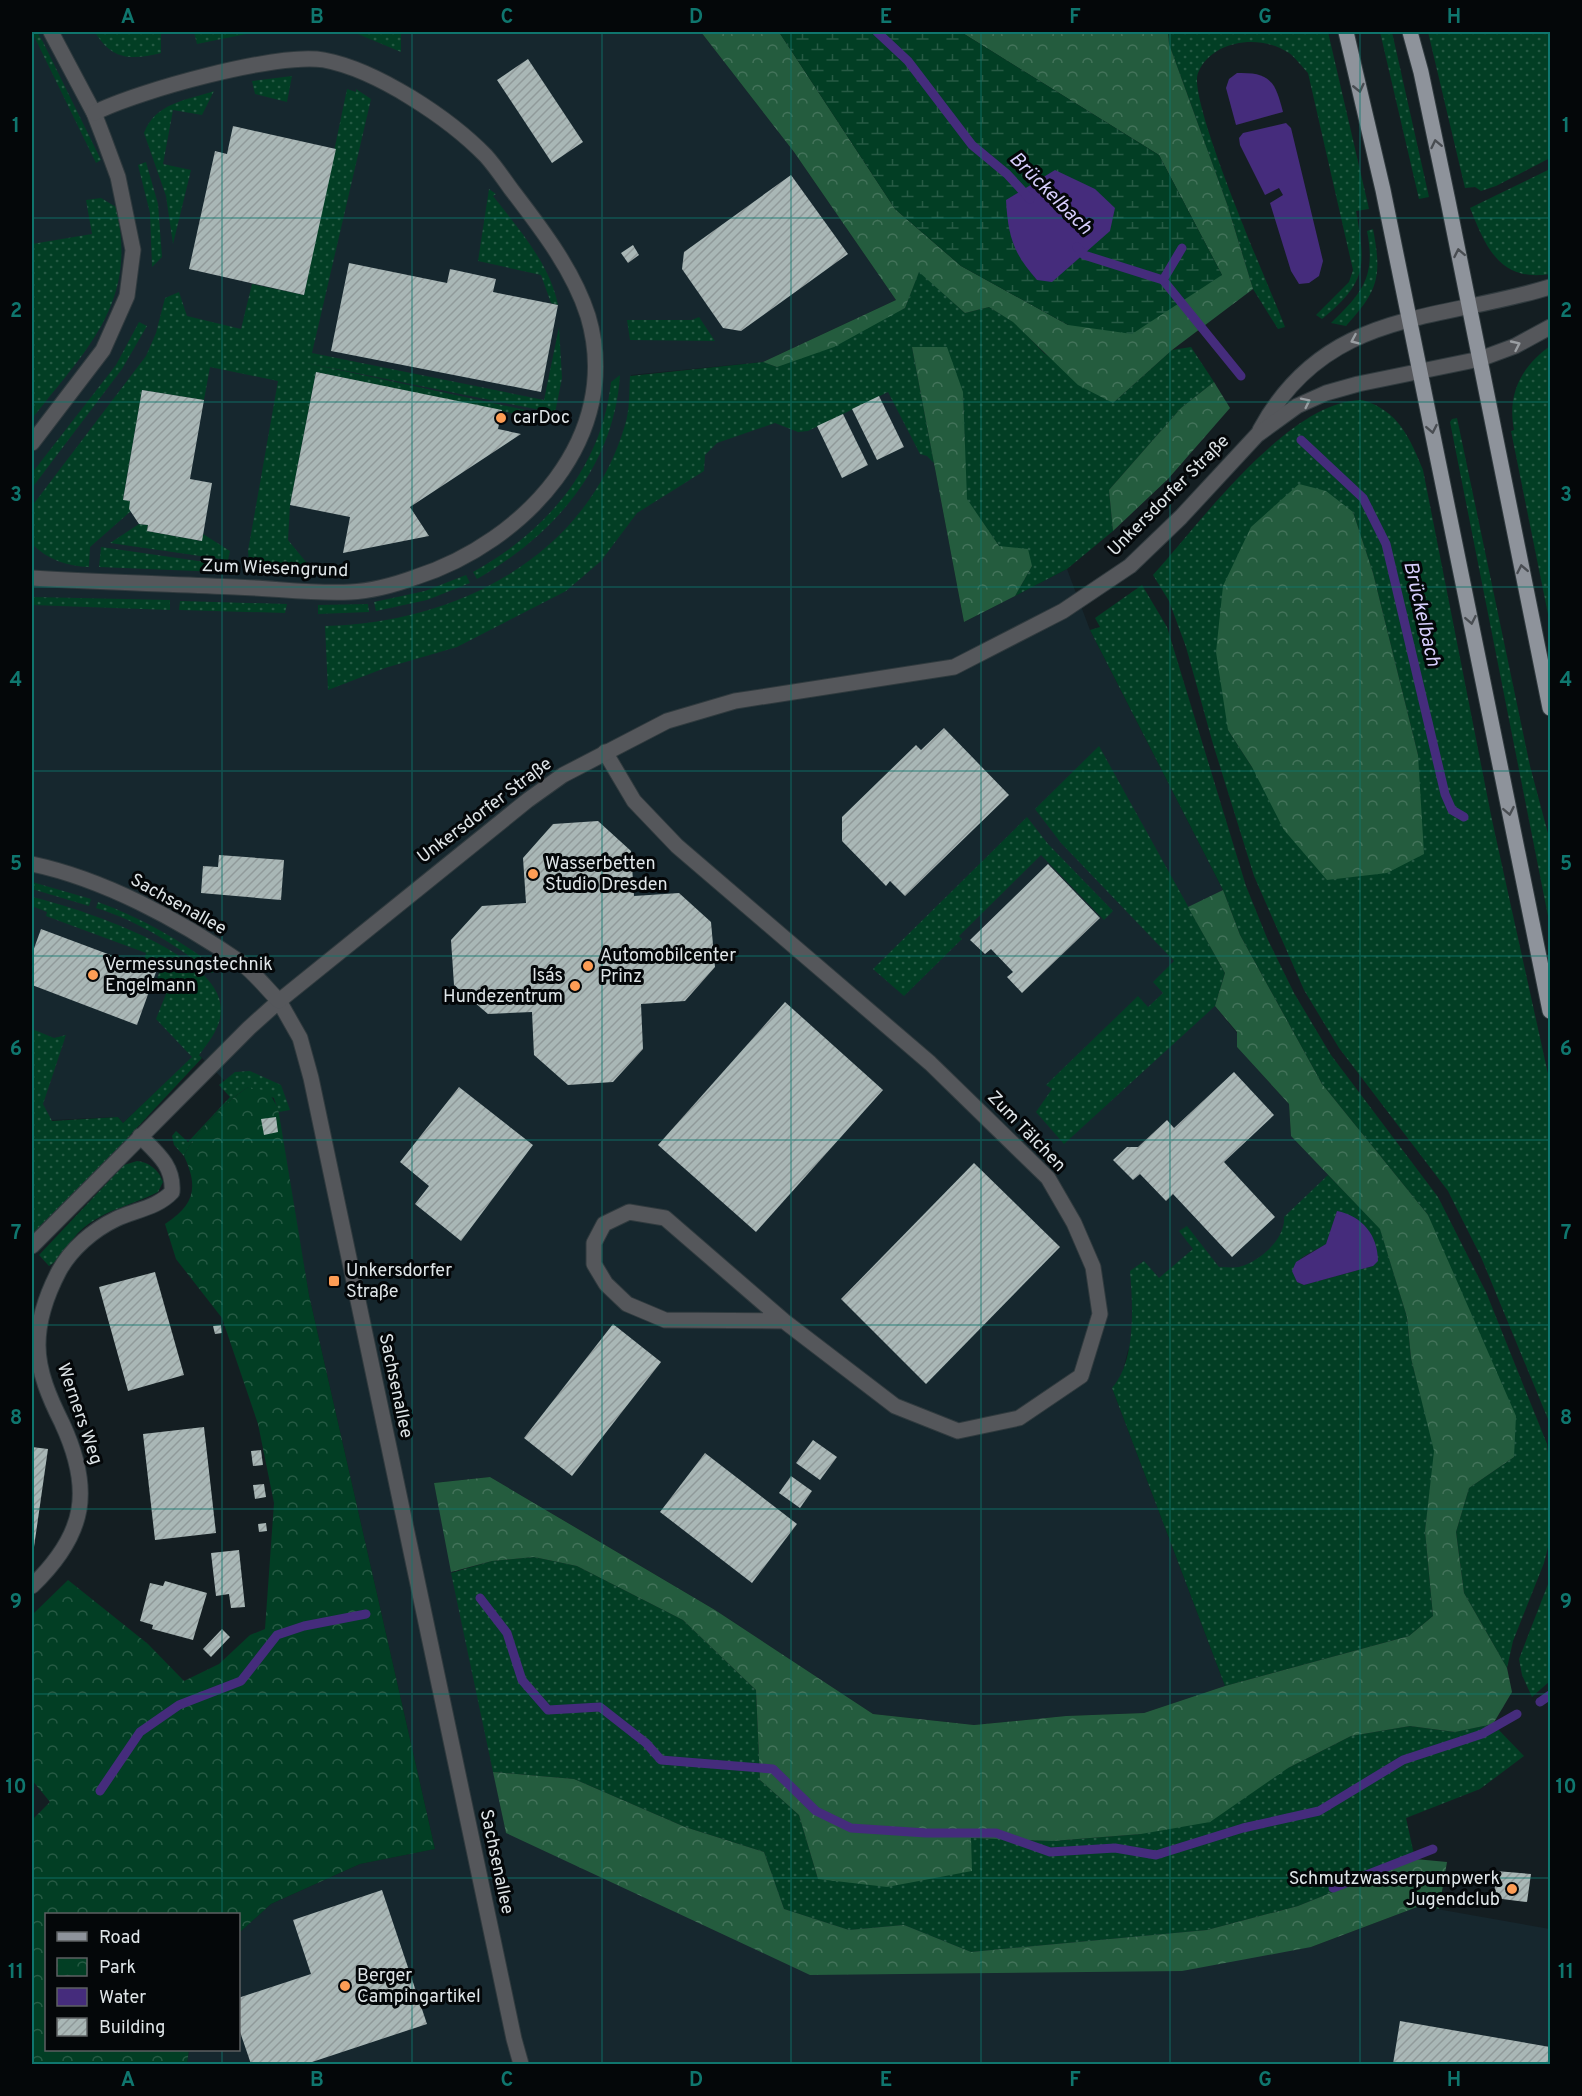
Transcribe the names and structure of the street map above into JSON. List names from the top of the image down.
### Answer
{
  "streets": {
    "street": [
      "Unkersdorfer Straße",
      "Zum Wiesengrund",
      "Sachsenallee",
      "Zum Tälchen",
      "Werners Weg"
    ]
  },
  "crossings": [
    ["Unkersdorfer Straße", "Sachsenallee"],
    ["Unkersdorfer Straße", "Zum Tälchen"],
    ["Unkersdorfer Straße", "Werners Weg"]
  ],
  "water": ["Brückelbach"],
  "places": {
    "other": [
      "carDoc",
      "Wasserbetten Studio Dresden",
      "Automobilcenter Prinz",
      "Vermessungstechnik Engelmann",
      "Isa´s Hundezentrum",
      "Schmutzwasserpumpwerk Jugendclub",
      "Berger Campingartikel"
    ],
    "transit": ["Unkersdorfer Straße"]
  },
  "legend": [
    "Road",
    "Park",
    "Water",
    "Building"
  ],
  "grid": {
    "columns": [
      "A",
      "B",
      "C",
      "D",
      "E",
      "F",
      "G",
      "H"
    ],
    "rows": [
      "1",
      "2",
      "3",
      "4",
      "5",
      "6",
      "7",
      "8",
      "9",
      "10",
      "11"
    ]
  }
}
